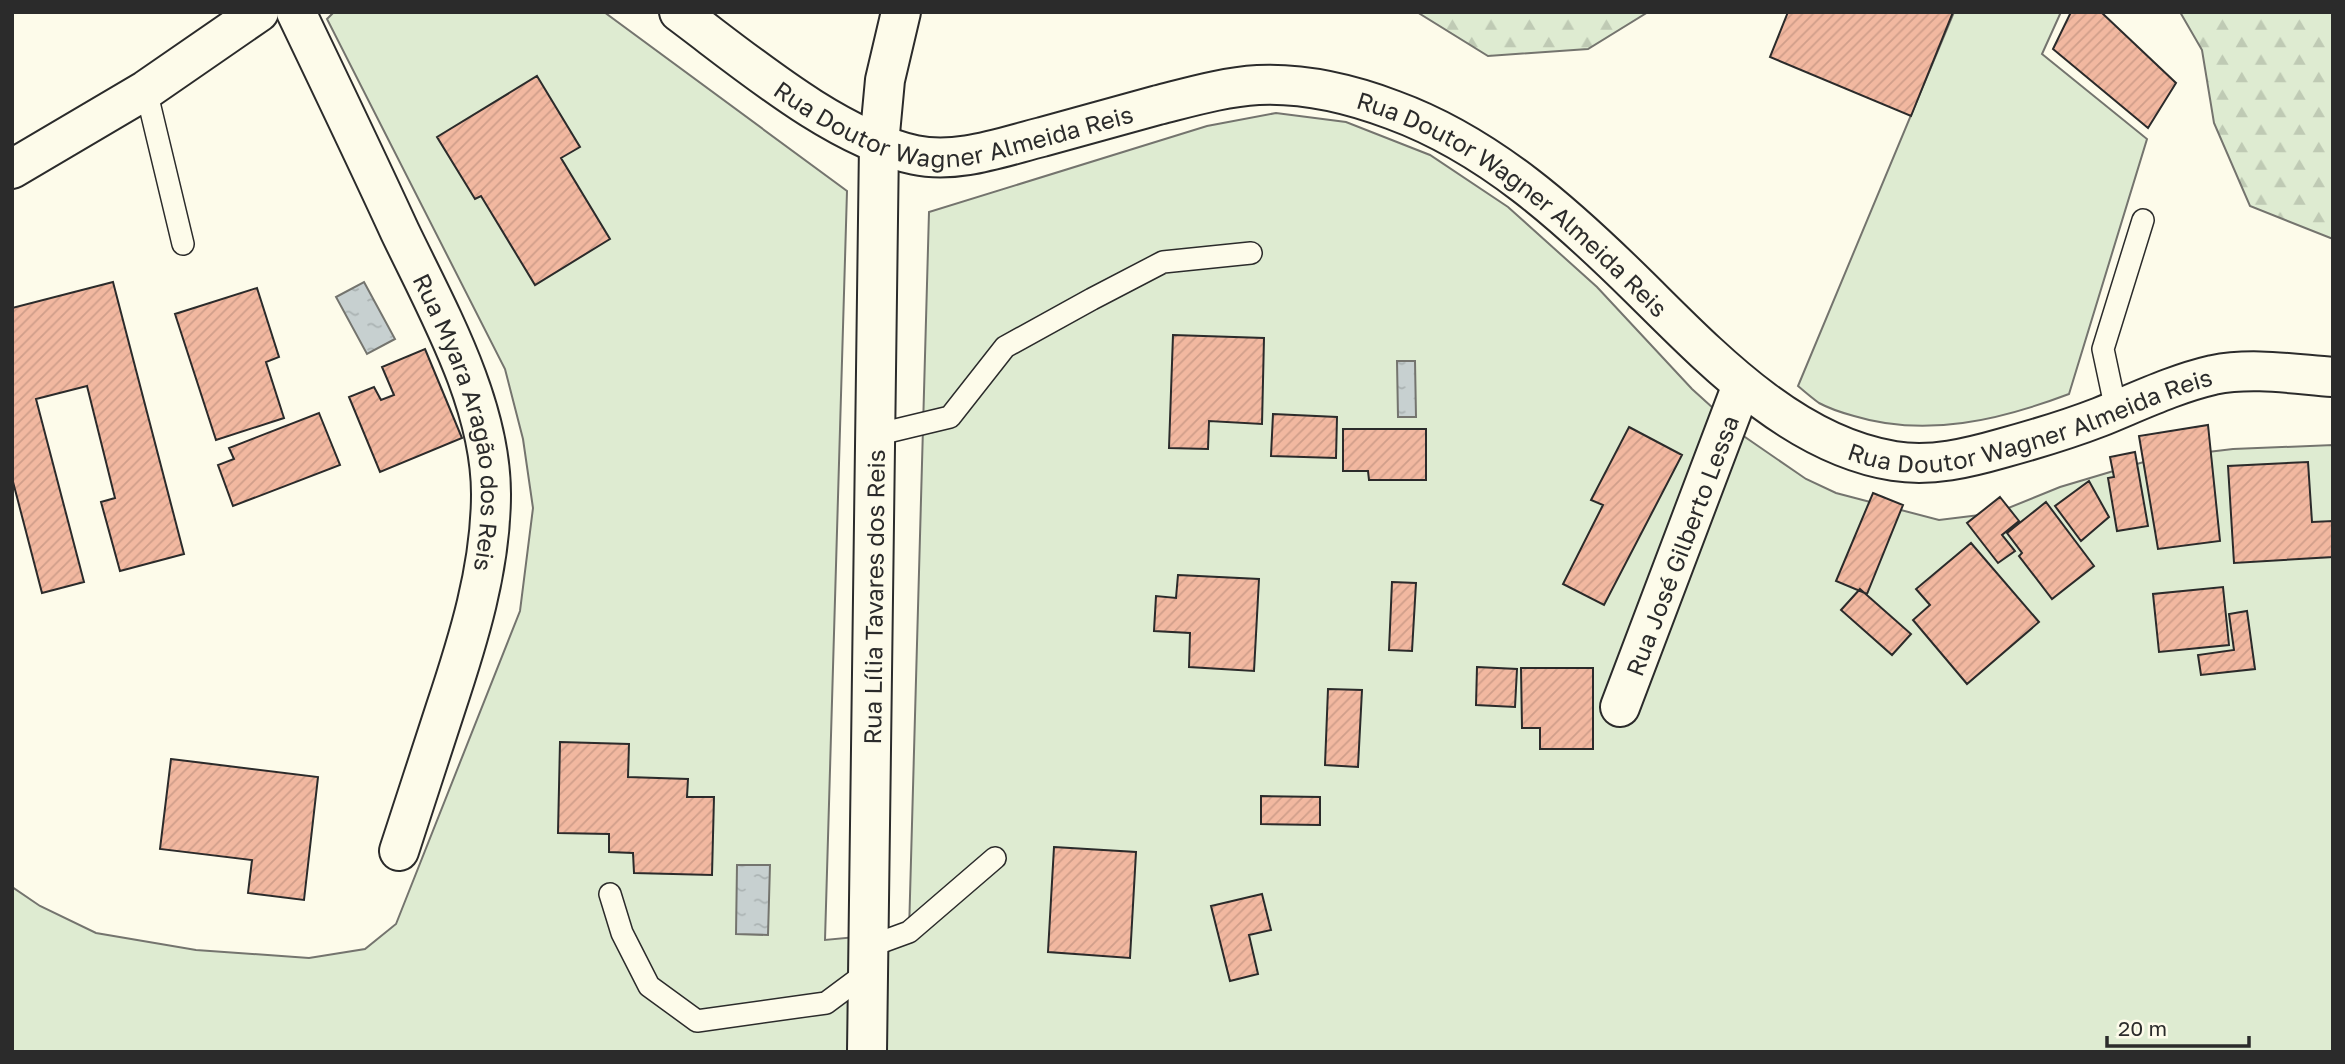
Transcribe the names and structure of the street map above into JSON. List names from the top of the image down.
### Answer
{
  "streets": {
    "street": [
      "Rua Doutor Wagner Almeida Reis",
      "Rua Myara Aragão dos Reis",
      "Rua José Gilberto Lessa",
      "Rua Lília Tavares dos Reis"
    ]
  },
  "crossings": [
    ["Rua Doutor Wagner Almeida Reis", "Rua José Gilberto Lessa"],
    ["Rua Doutor Wagner Almeida Reis", "Rua Lília Tavares dos Reis"]
  ],
  "scale_bar": "20 m"
}
